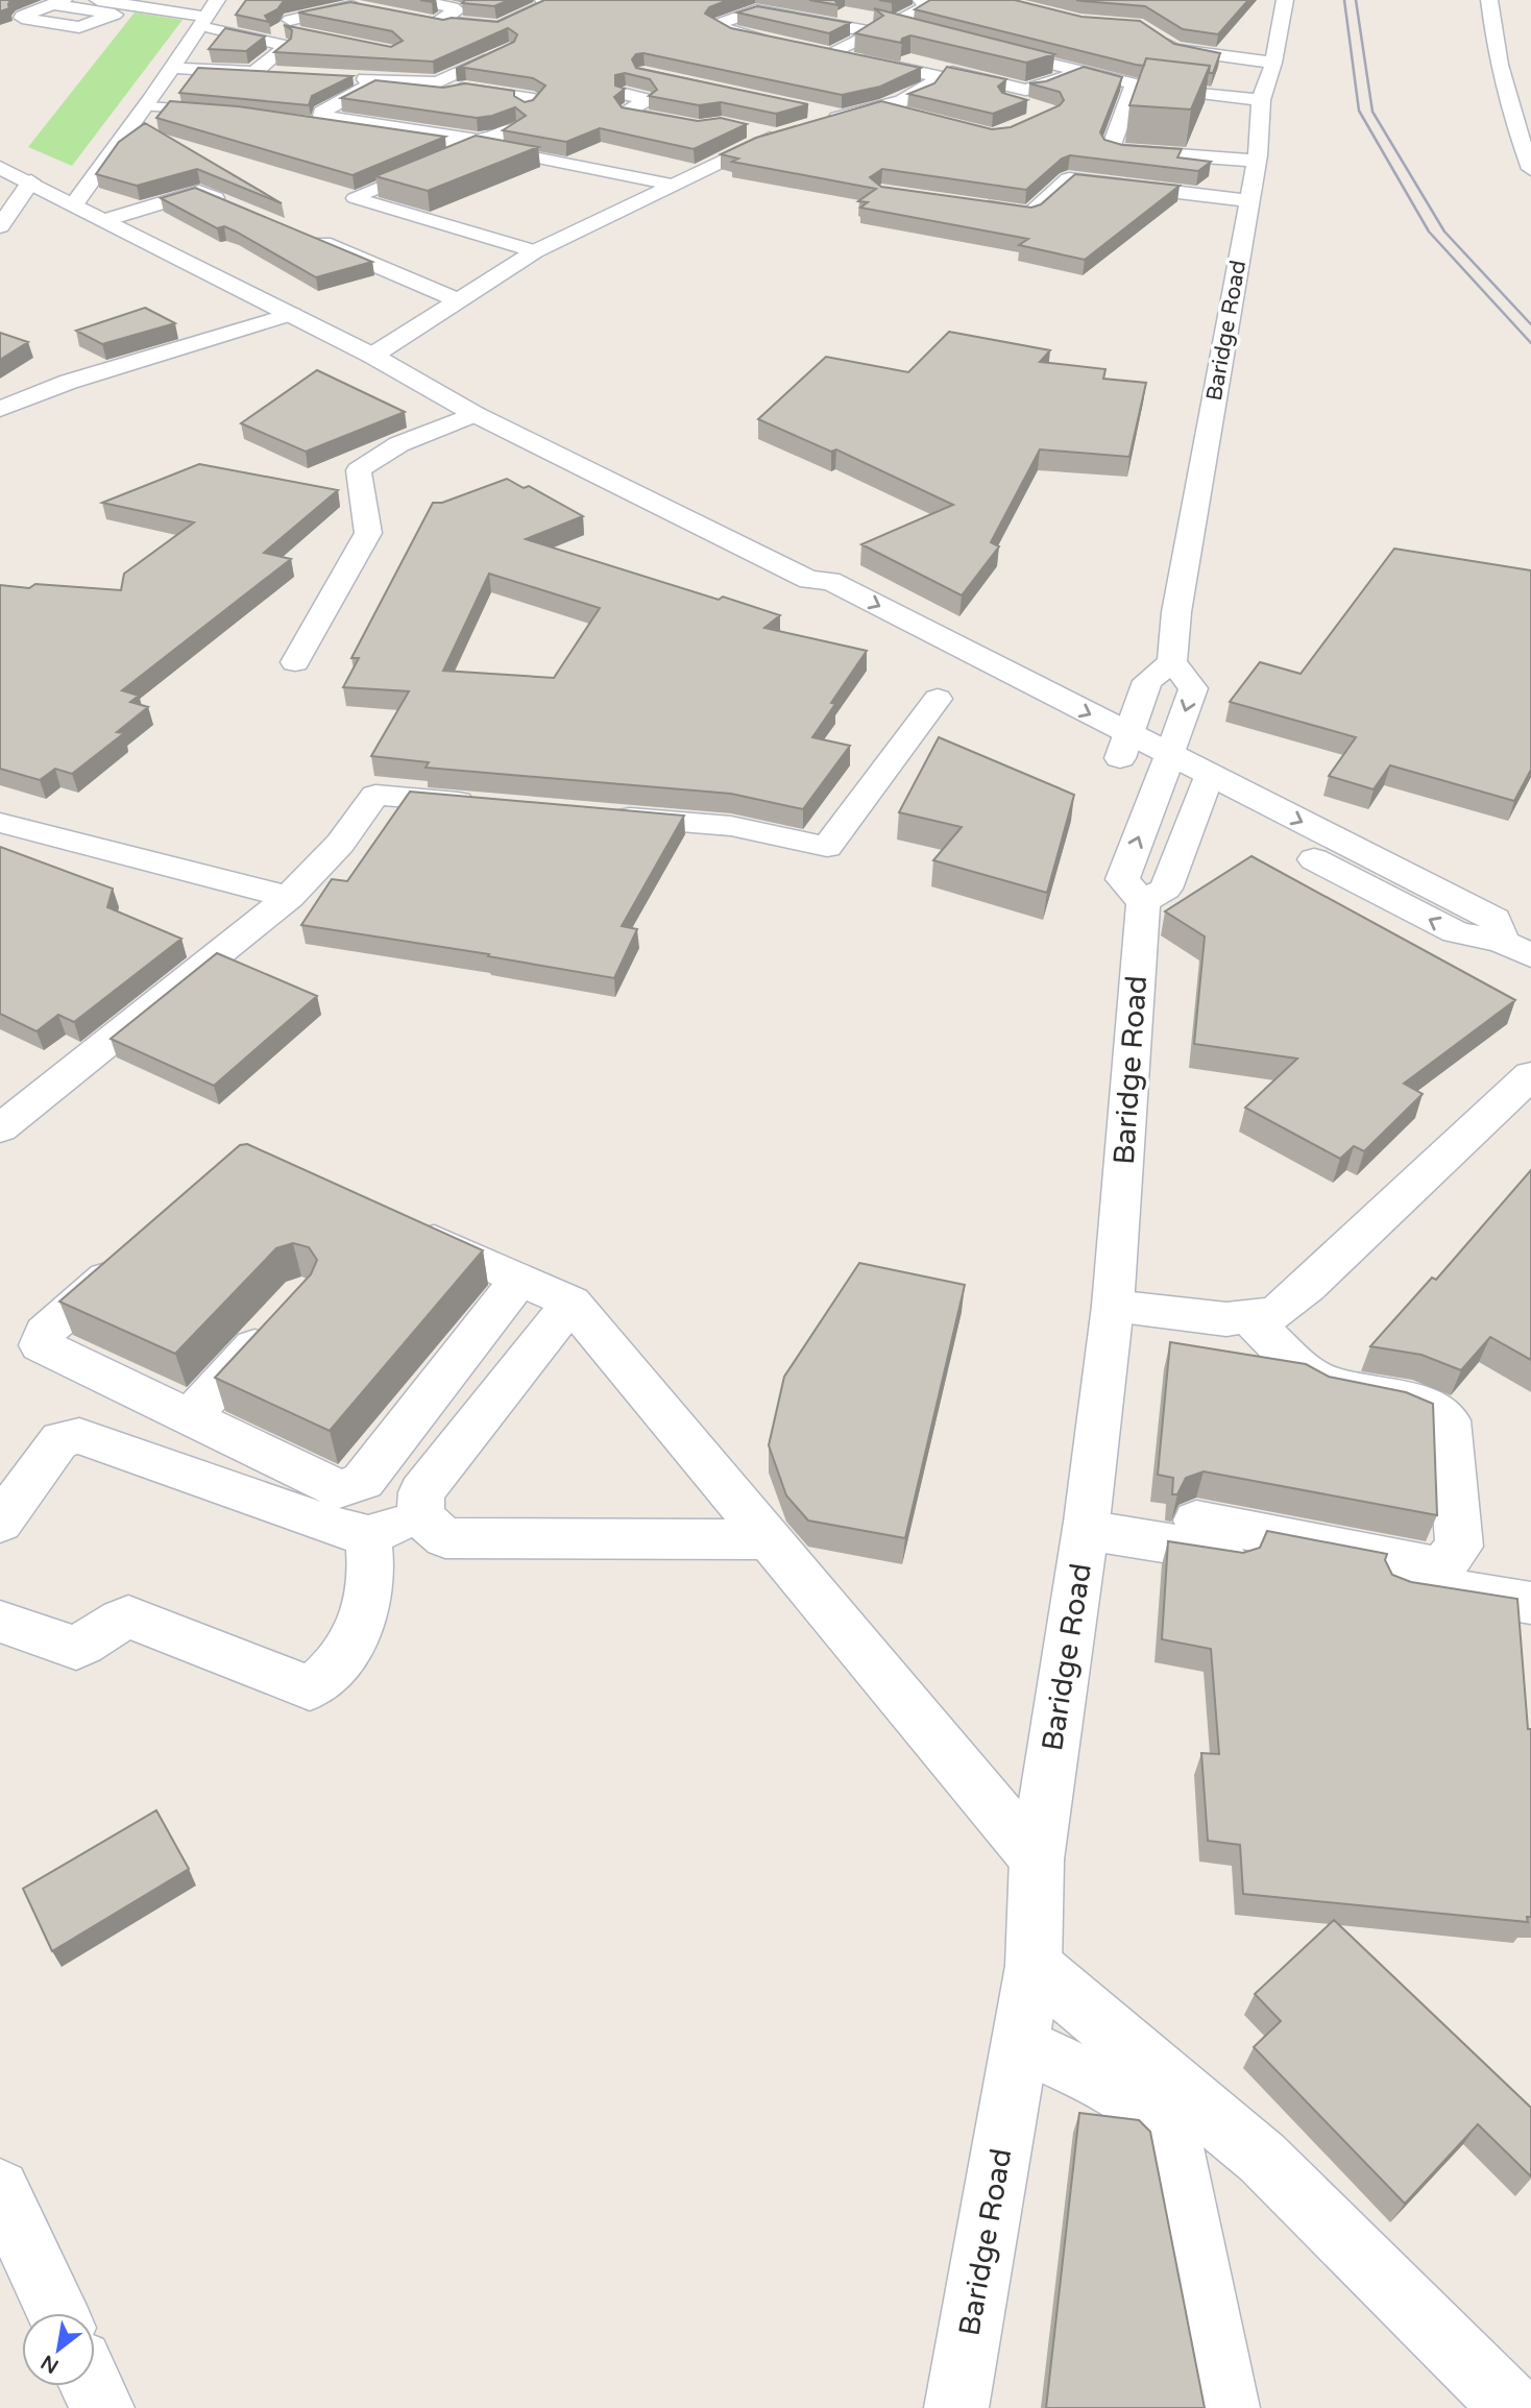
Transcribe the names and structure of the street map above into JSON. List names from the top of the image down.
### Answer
{
  "streets": {
    "street": ["Baridge Road"]
  },
  "north": "bottom left"
}
